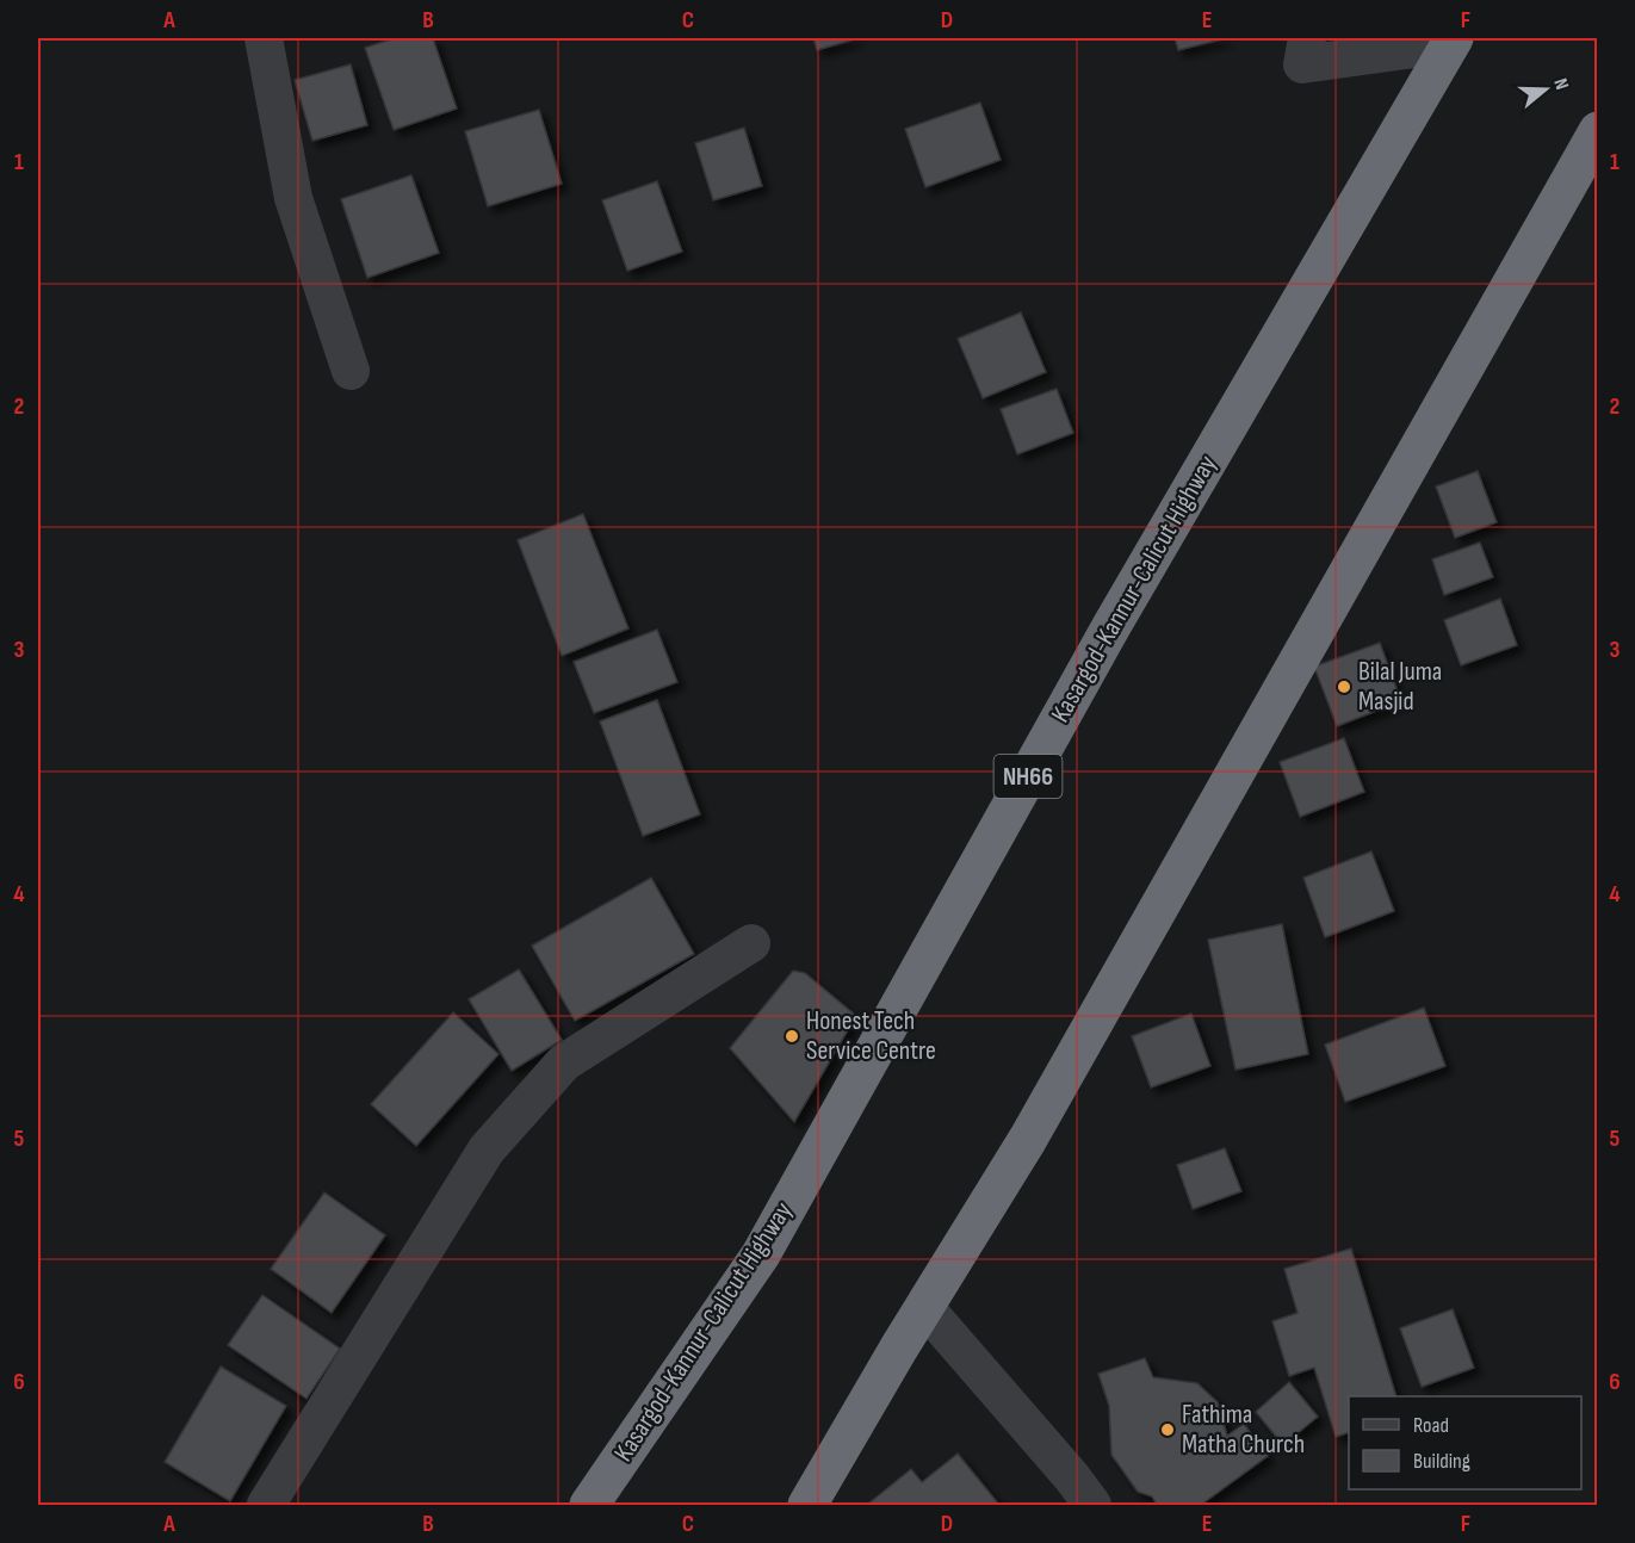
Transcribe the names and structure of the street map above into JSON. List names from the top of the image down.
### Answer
{
  "streets": {
    "highway": ["Kasargod-Kannur-Calicut Highway", "NH66"]
  },
  "places": ["Bilal Juma Masjid", "Honest Tech Service Centre", "Fathima Matha Church"],
  "legend": ["Road", "Building"],
  "north": "right",
  "grid": {
    "columns": [
      "A",
      "B",
      "C",
      "D",
      "E",
      "F"
    ],
    "rows": [
      "1",
      "2",
      "3",
      "4",
      "5",
      "6"
    ]
  }
}
